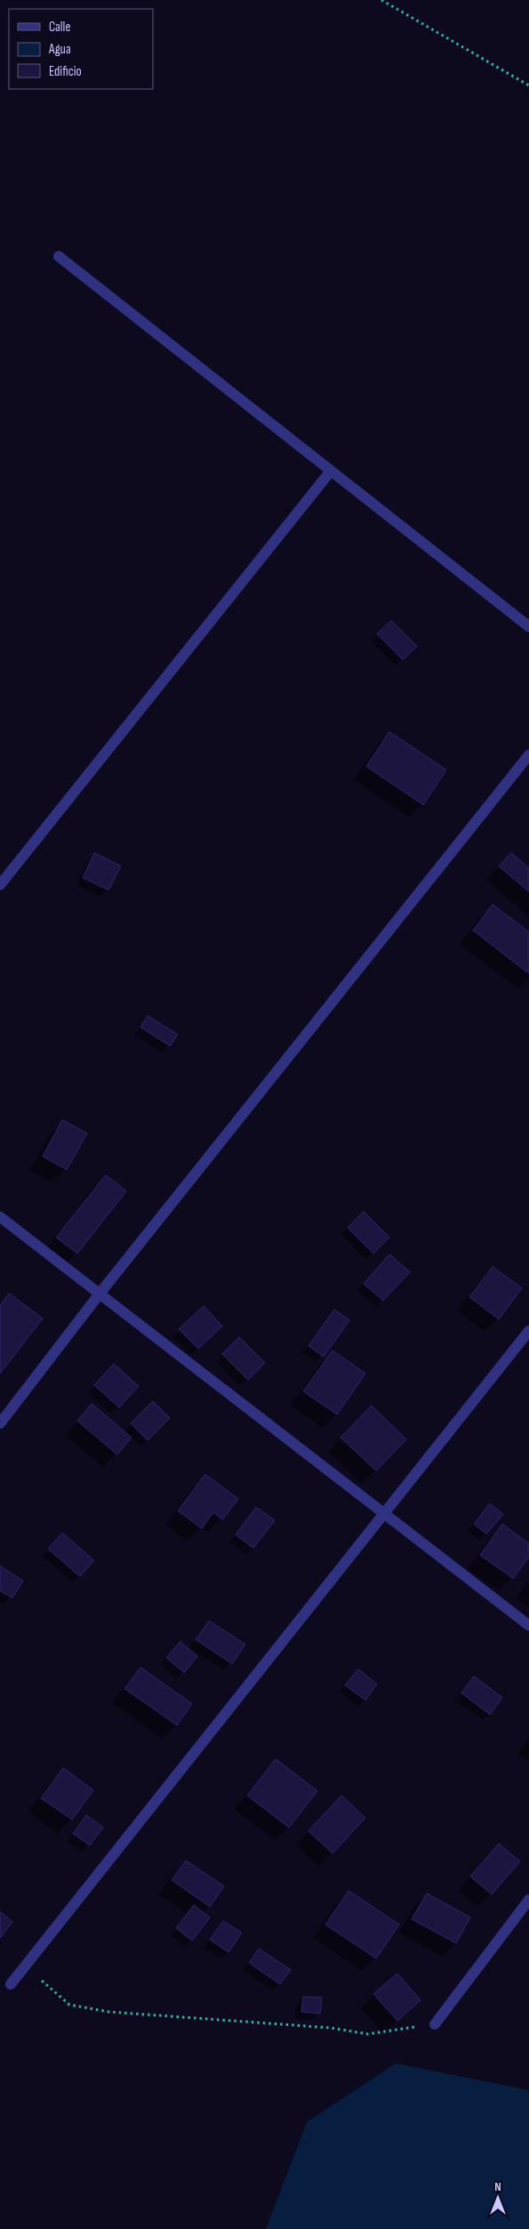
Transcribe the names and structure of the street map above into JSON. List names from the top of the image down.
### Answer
{
  "legend": ["Calle", "Agua", "Edificio"],
  "north": "top"
}
